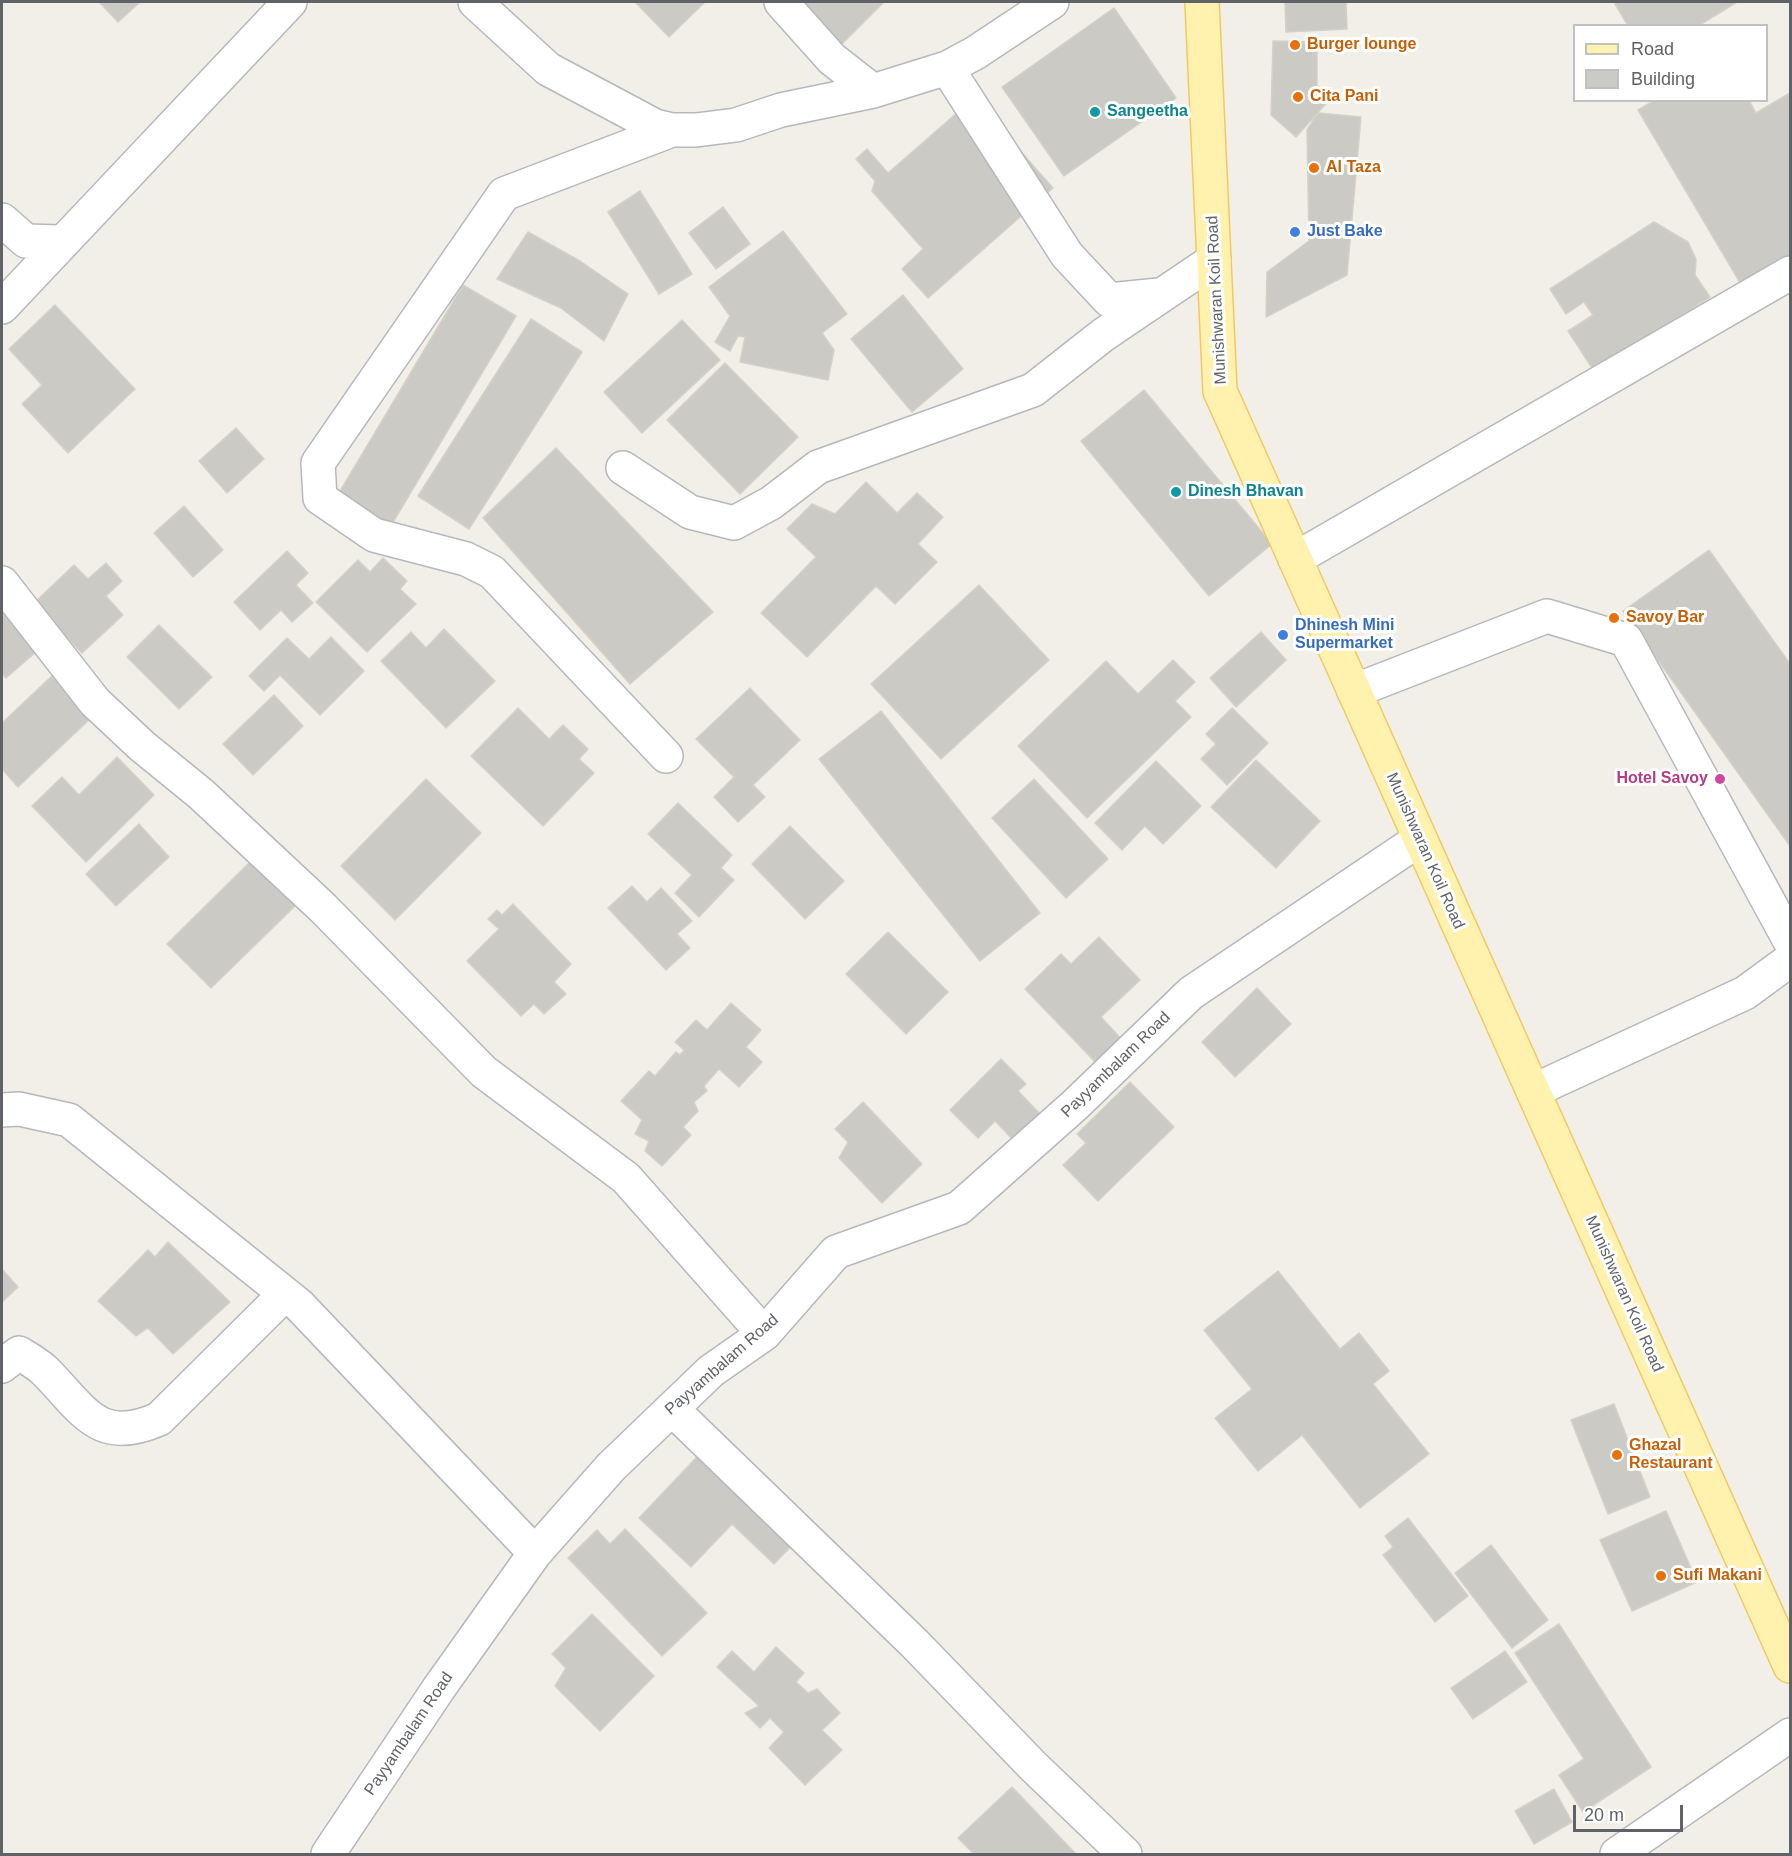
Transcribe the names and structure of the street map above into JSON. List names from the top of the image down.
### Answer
{
  "streets": {
    "main road": ["Munishwaran Koil Road"],
    "street": ["Payyambalam Road"]
  },
  "crossings": [
    ["Munishwaran Koil Road", "Payyambalam Road"]
  ],
  "places": [
    "Burger lounge",
    "Cita Pani",
    "Sangeetha",
    "Al Taza",
    "Just Bake",
    "Dinesh Bhavan",
    "Savoy Bar",
    "Dhinesh Mini Supermarket",
    "Hotel Savoy",
    "Ghazal Restaurant",
    "Sufi Makani"
  ],
  "legend": ["Road", "Building"],
  "scale_bar": "20 m"
}
